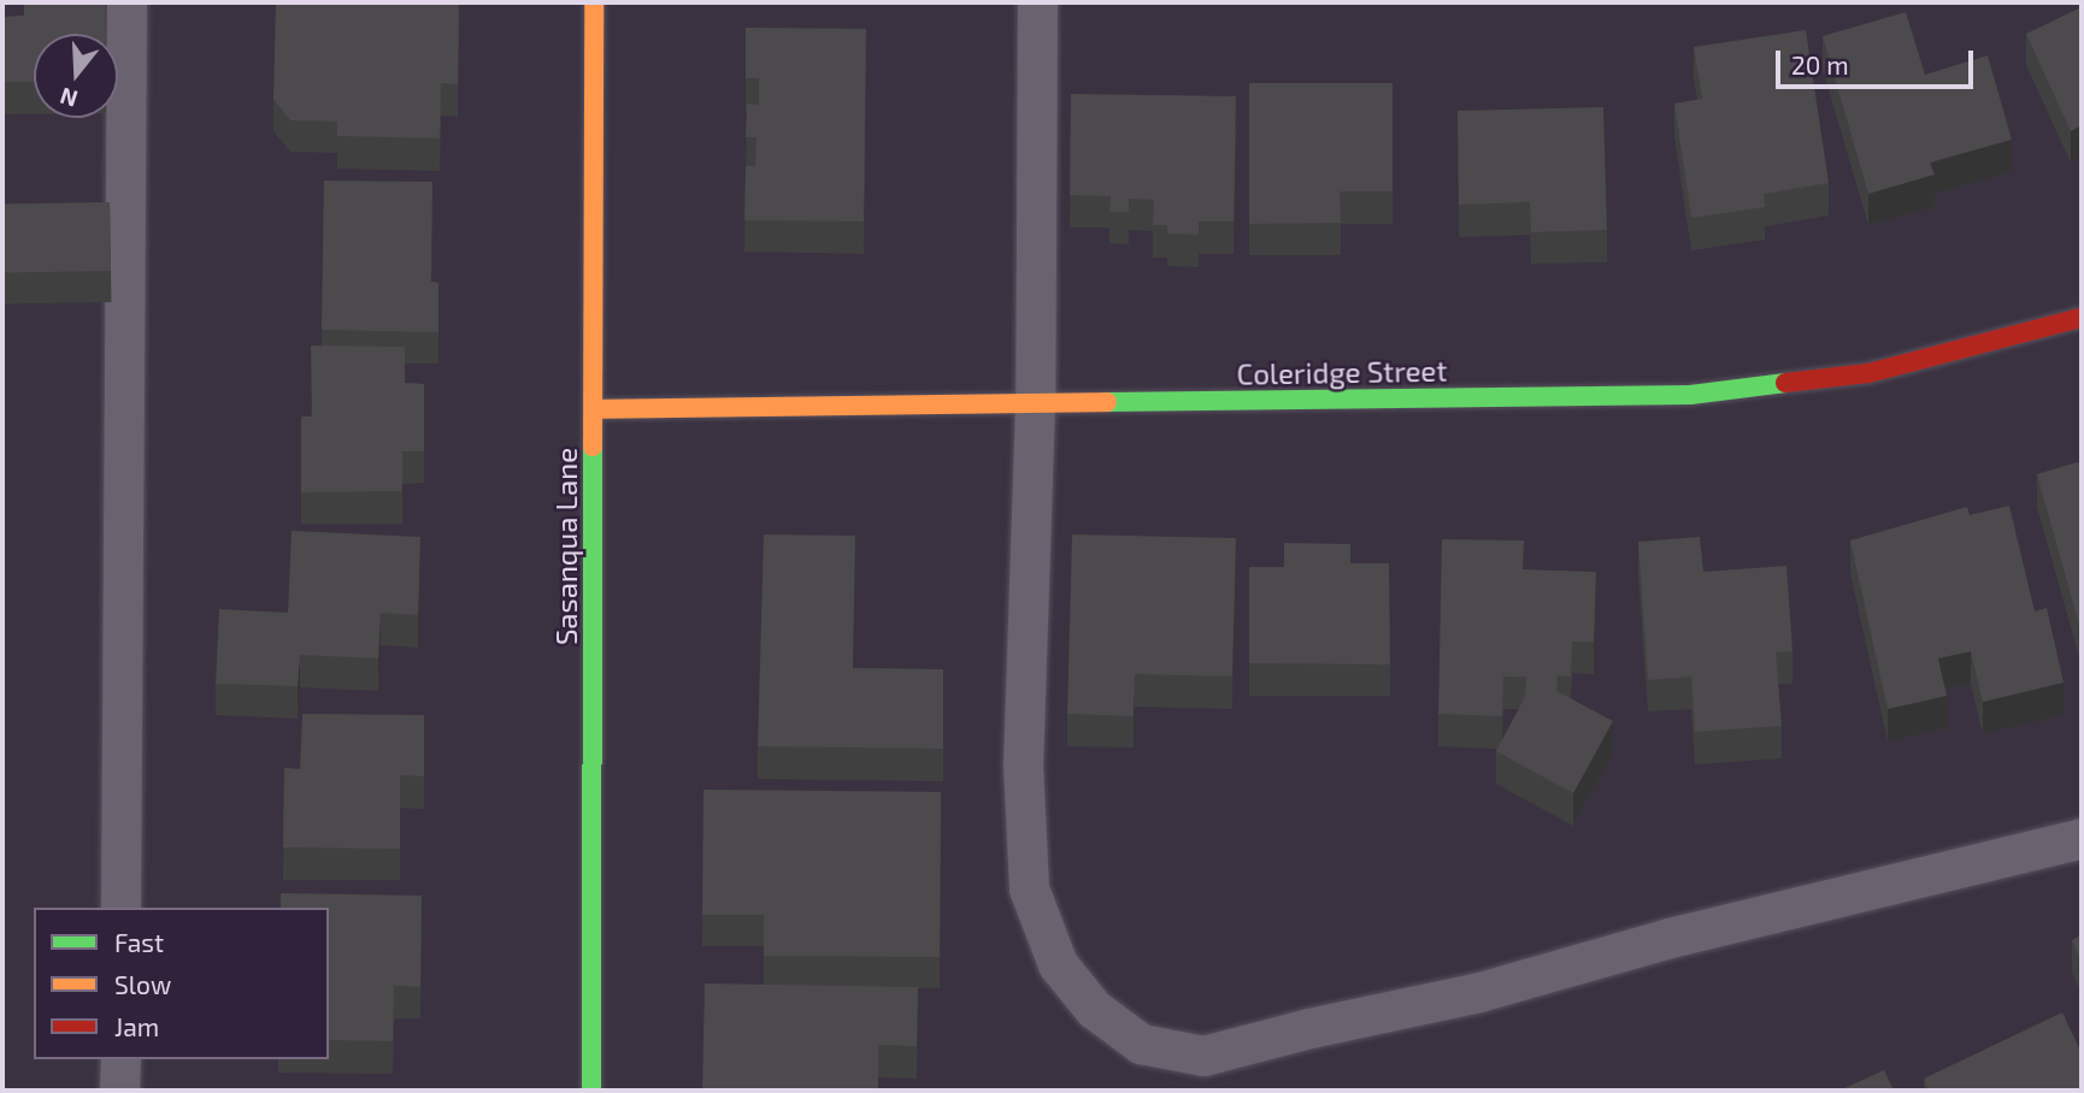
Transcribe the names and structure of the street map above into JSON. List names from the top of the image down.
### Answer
{
  "streets": {
    "street": ["Coleridge Street", "Sasanqua Lane"]
  },
  "crossings": [
    ["Coleridge Street", "Sasanqua Lane"]
  ],
  "legend": ["Fast", "Slow", "Jam"],
  "scale_bar": "20 m",
  "north": "bottom"
}
